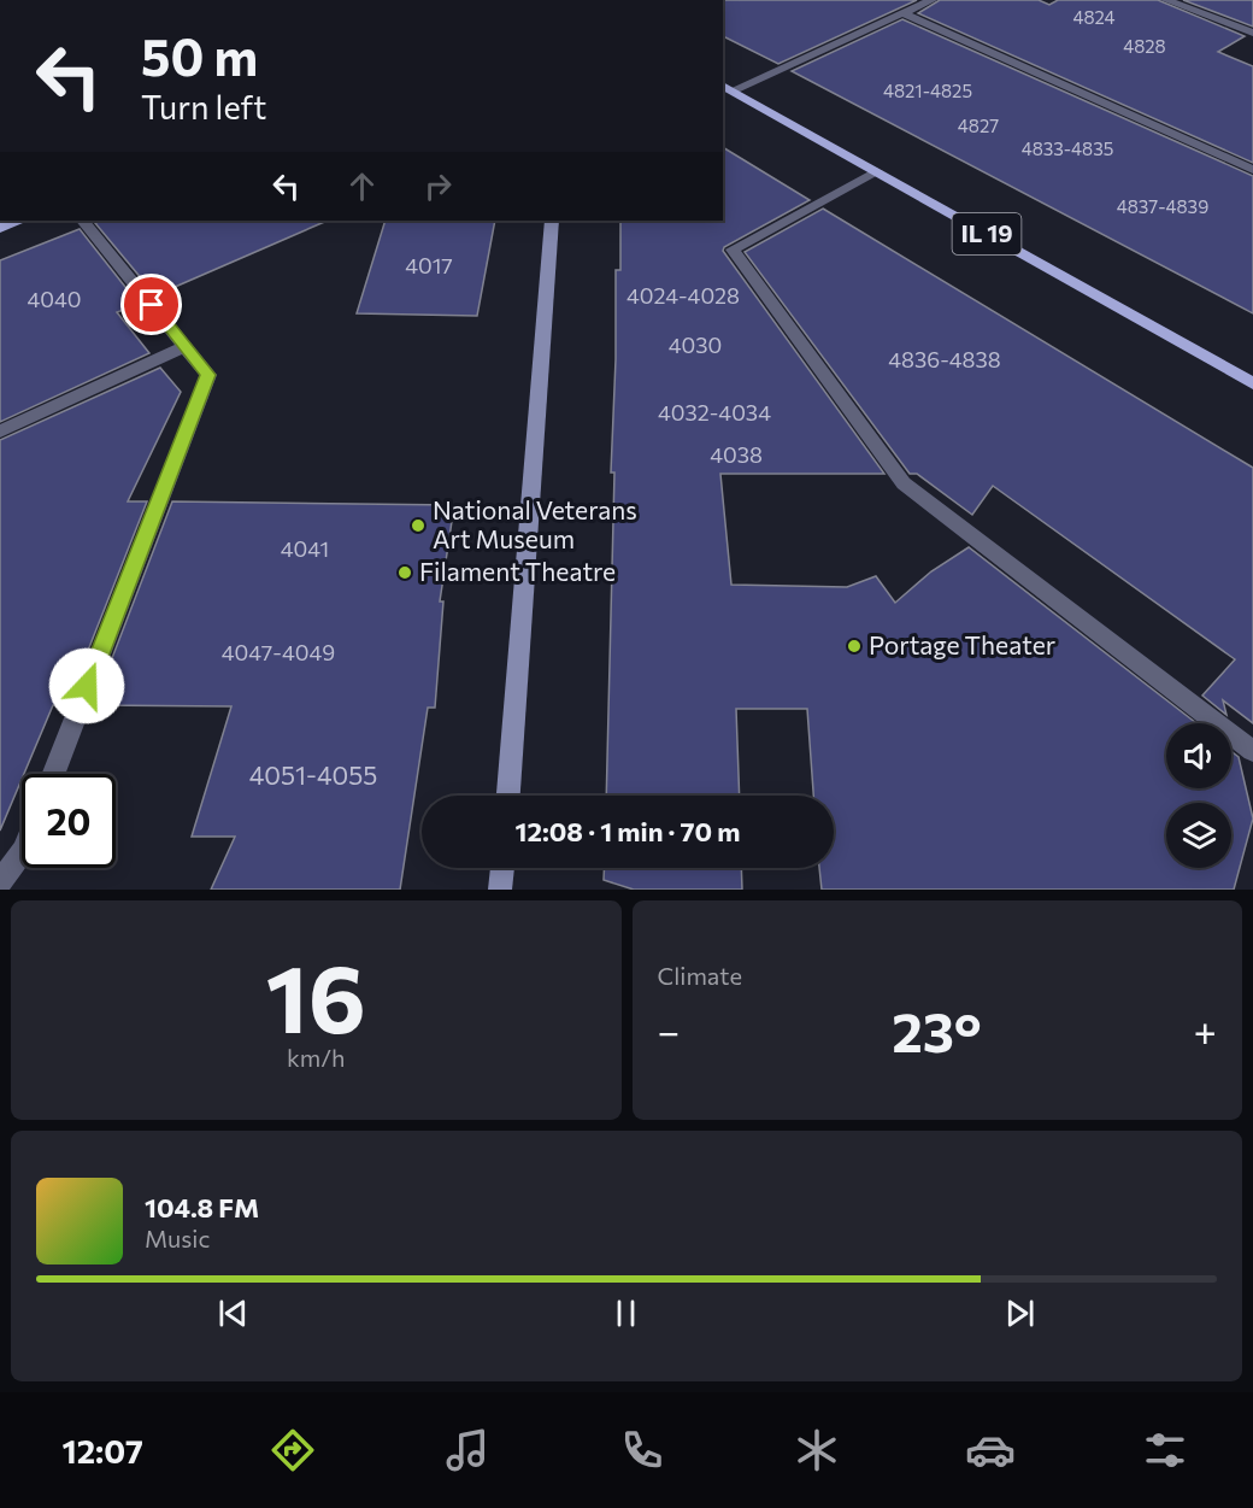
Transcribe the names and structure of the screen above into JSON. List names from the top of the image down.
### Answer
{
  "streets": {
    "main road": ["IL 19"]
  },
  "places": ["National Veterans Art Museum", "Filament Theatre", "Portage Theater"],
  "house_numbers": [
    "4824",
    "4828",
    "4821-4825",
    "4827",
    "4833-4835",
    "4837-4839",
    "4017",
    "4024-4028",
    "4040",
    "4030",
    "4836-4838",
    "4032-4034",
    "4038",
    "4041",
    "4047-4049",
    "4051-4055"
  ],
  "page": {
    "turn": ["50 m", "Turn left"],
    "limit": "20",
    "trip": "12:08 · 1 min · 70 m",
    "tile": [
      ["16", "km/h"],
      "Climate"
    ],
    "heat": ["−", "23°", "+"],
    "song": ["104.8 FM", "Music"],
    "tabs": "12:07"
  }
}
